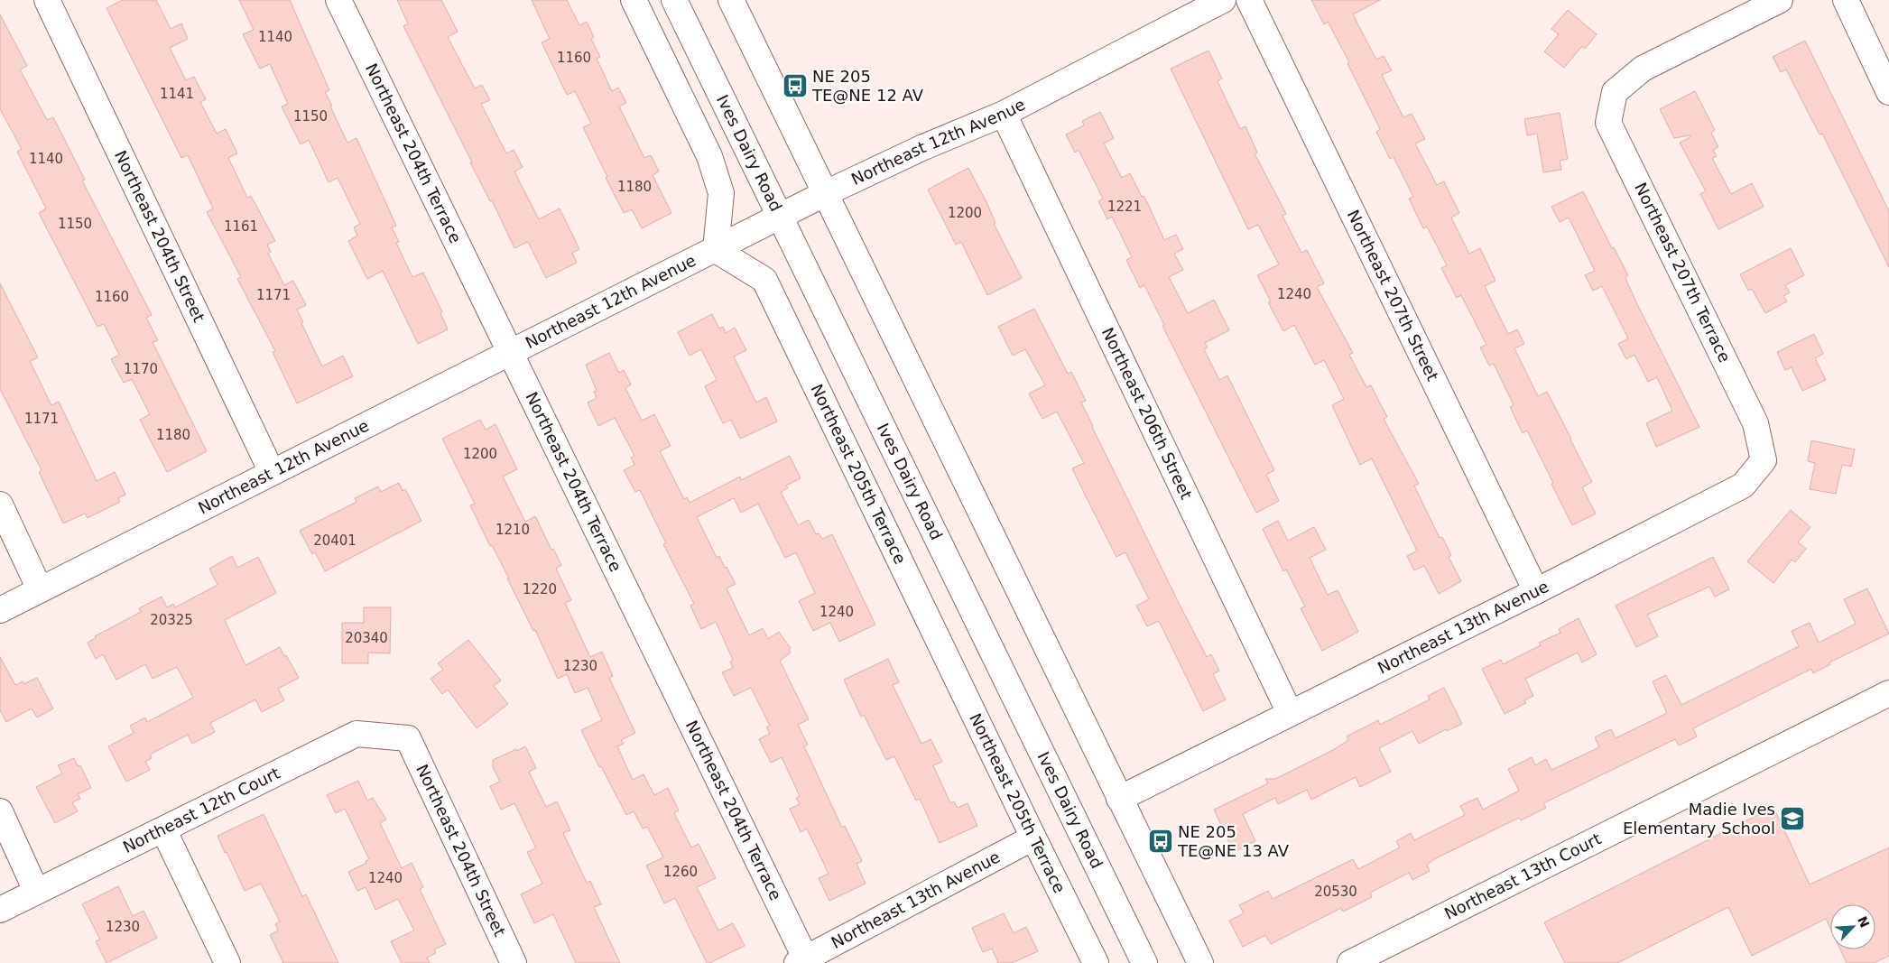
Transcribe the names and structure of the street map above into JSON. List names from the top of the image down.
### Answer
{
  "streets": {
    "street": [
      "Northeast 12th Avenue",
      "Ives Dairy Road",
      "Northeast 204th Terrace",
      "Northeast 204th Street",
      "Northeast 207th Terrace",
      "Northeast 207th Street",
      "Northeast 206th Street",
      "Northeast 205th Terrace",
      "Northeast 13th Avenue",
      "Northeast 12th Court",
      "Northeast 13th Court"
    ]
  },
  "crossings": [
    ["Northeast 12th Avenue", "Ives Dairy Road"],
    ["Northeast 12th Avenue", "Northeast 204th Terrace"],
    ["Northeast 12th Avenue", "Northeast 204th Street"],
    ["Northeast 12th Avenue", "Northeast 206th Street"],
    ["Northeast 12th Avenue", "Northeast 205th Terrace"],
    ["Northeast 204th Terrace", "Northeast 13th Avenue"],
    ["Northeast 204th Street", "Northeast 12th Court"],
    ["Northeast 207th Terrace", "Northeast 13th Avenue"],
    ["Northeast 207th Street", "Northeast 13th Avenue"],
    ["Northeast 206th Street", "Northeast 13th Avenue"],
    ["Northeast 205th Terrace", "Northeast 13th Avenue"]
  ],
  "places": {
    "bus stop": ["NE 205 TE@NE 12 AV", "NE 205 TE@NE 13 AV"],
    "school or university": ["Madie Ives Elementary School"]
  },
  "house_numbers": [
    "1140",
    "1160",
    "1141",
    "1150",
    "1140",
    "1180",
    "1221",
    "1200",
    "1150",
    "1161",
    "1240",
    "1171",
    "1160",
    "1170",
    "1171",
    "1180",
    "1200",
    "1210",
    "20401",
    "1220",
    "1240",
    "20325",
    "20340",
    "1230",
    "1260",
    "1240",
    "20530",
    "1230"
  ],
  "north": "top right"
}
